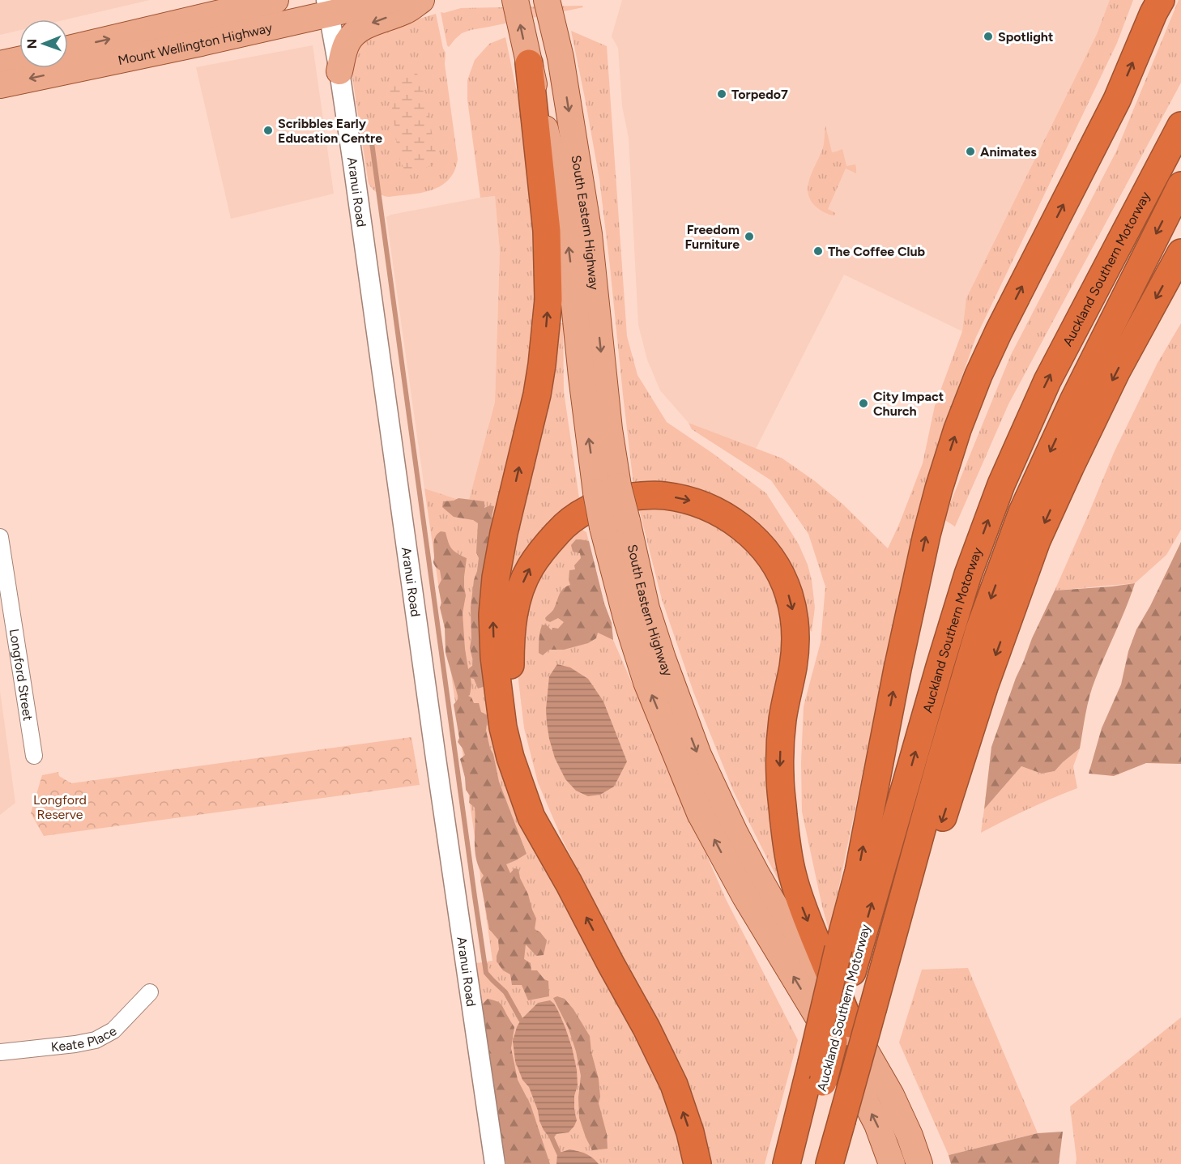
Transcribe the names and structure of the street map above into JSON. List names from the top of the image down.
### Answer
{
  "streets": {
    "highway": ["Auckland Southern Motorway"],
    "main road": ["Mount Wellington Highway", "South Eastern Highway"],
    "street": ["Aranui Road", "Longford Street", "Keate Place"]
  },
  "crossings": [
    ["Mount Wellington Highway", "Aranui Road"]
  ],
  "parks": ["Longford Reserve"],
  "places": [
    "Spotlight",
    "Torpedo7",
    "Scribbles Early Education Centre",
    "Animates",
    "Freedom Furniture",
    "The Coffee Club",
    "City Impact Church"
  ],
  "north": "left"
}
